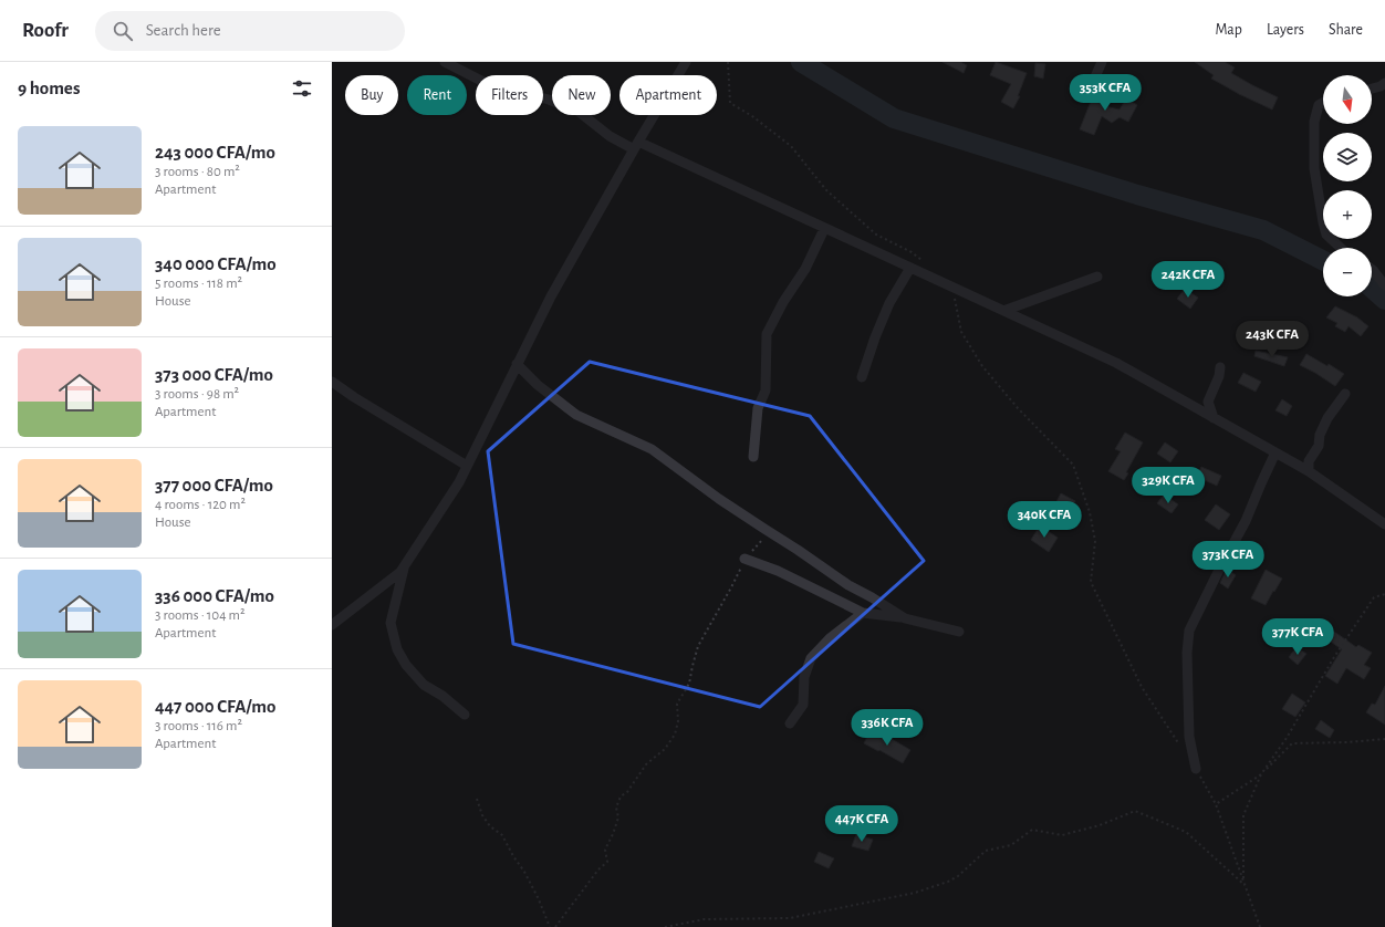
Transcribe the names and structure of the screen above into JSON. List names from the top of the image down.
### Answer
{
  "north": "bottom",
  "page": {
    "header": "Roofr",
    "search": "Search here",
    "nav": ["Map", "Layers", "Share"],
    "heading": "9 homes",
    "price": [
      "353K CFA",
      "242K CFA",
      "243K CFA",
      "329K CFA",
      "340K CFA",
      "373K CFA",
      "377K CFA",
      "336K CFA",
      "447K CFA"
    ],
    "map_buttons": ["+", "−"],
    "chip": [
      "Buy",
      "Rent",
      "Filters",
      "New",
      "Apartment"
    ],
    "list": [
      {
        "name": "243 000 CFA/mo",
        "note": "3 rooms · 80 m² · Apartment"
      },
      {
        "name": "340 000 CFA/mo",
        "note": "5 rooms · 118 m² · House"
      },
      {
        "name": "373 000 CFA/mo",
        "note": "3 rooms · 98 m² · Apartment"
      },
      {
        "name": "377 000 CFA/mo",
        "note": "4 rooms · 120 m² · House"
      },
      {
        "name": "336 000 CFA/mo",
        "note": "3 rooms · 104 m² · Apartment"
      },
      {
        "name": "447 000 CFA/mo",
        "note": "3 rooms · 116 m² · Apartment"
      }
    ]
  }
}
